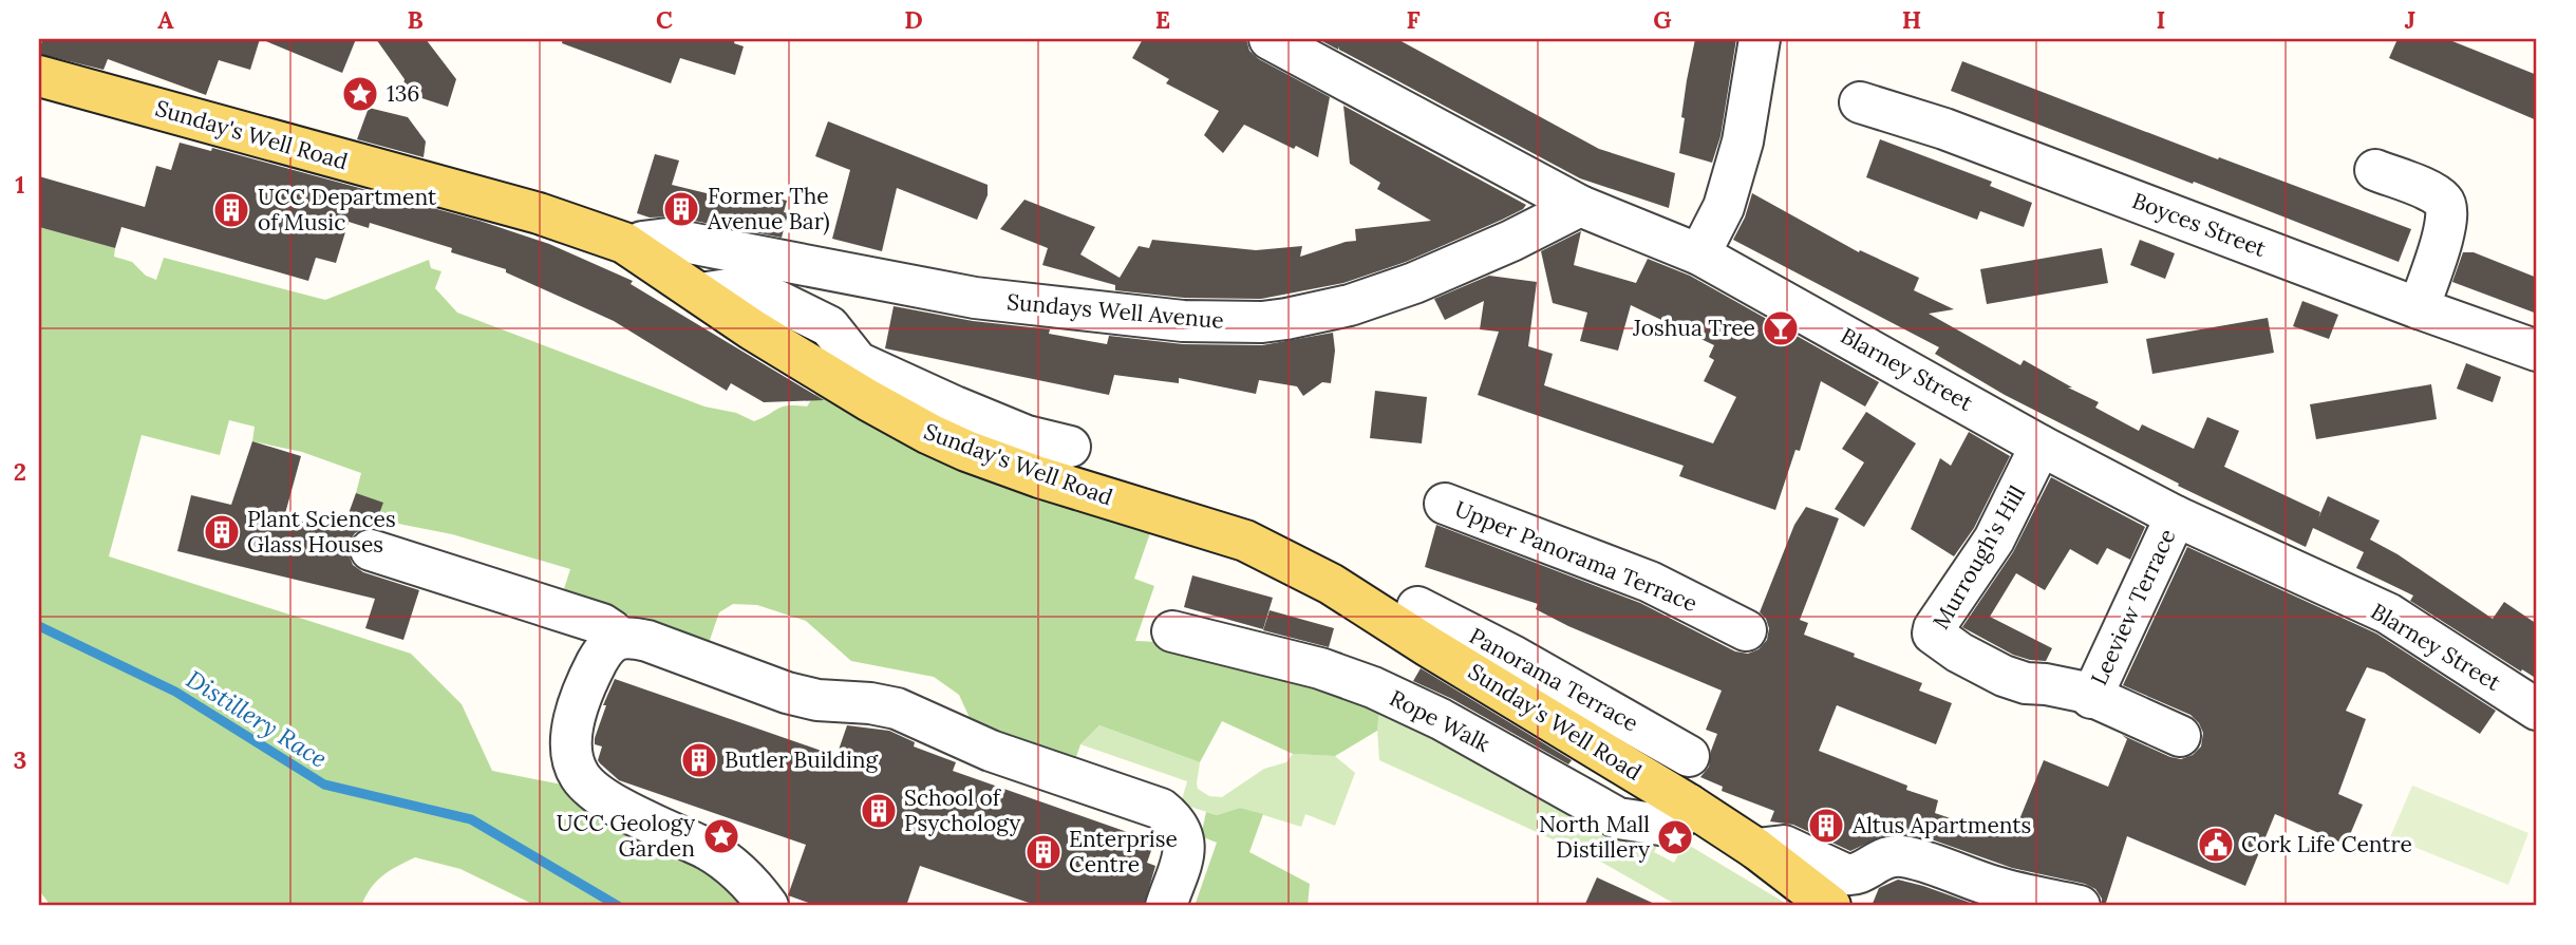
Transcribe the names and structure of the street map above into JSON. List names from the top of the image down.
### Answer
{
  "streets": {
    "main road": ["Sunday's Well Road"],
    "street": [
      "Boyces Street",
      "Sundays Well Avenue",
      "Blarney Street",
      "Upper Panorama Terrace",
      "Murrough's Hill",
      "Leeview Terrace",
      "Panorama Terrace",
      "Rope Walk"
    ]
  },
  "crossings": [
    ["Sunday's Well Road", "Sundays Well Avenue"],
    ["Sunday's Well Road", "Rope Walk"],
    ["Sundays Well Avenue", "Blarney Street"],
    ["Blarney Street", "Murrough's Hill"],
    ["Blarney Street", "Leeview Terrace"],
    ["Murrough's Hill", "Leeview Terrace"]
  ],
  "water": ["Distillery Race"],
  "places": {
    "place": ["136", "UCC Geology Garden", "North Mall Distillery"],
    "building": [
      "Former The Avenue Bar)",
      "UCC Department of Music",
      "Plant Sciences Glass Houses",
      "Butler Building",
      "School of Psychology",
      "Altus Apartments",
      "Enterprise Centre"
    ],
    "bar": ["Joshua Tree"],
    "public building": ["Cork Life Centre"]
  },
  "grid": {
    "columns": [
      "A",
      "B",
      "C",
      "D",
      "E",
      "F",
      "G",
      "H",
      "I",
      "J"
    ],
    "rows": ["1", "2", "3"]
  }
}
